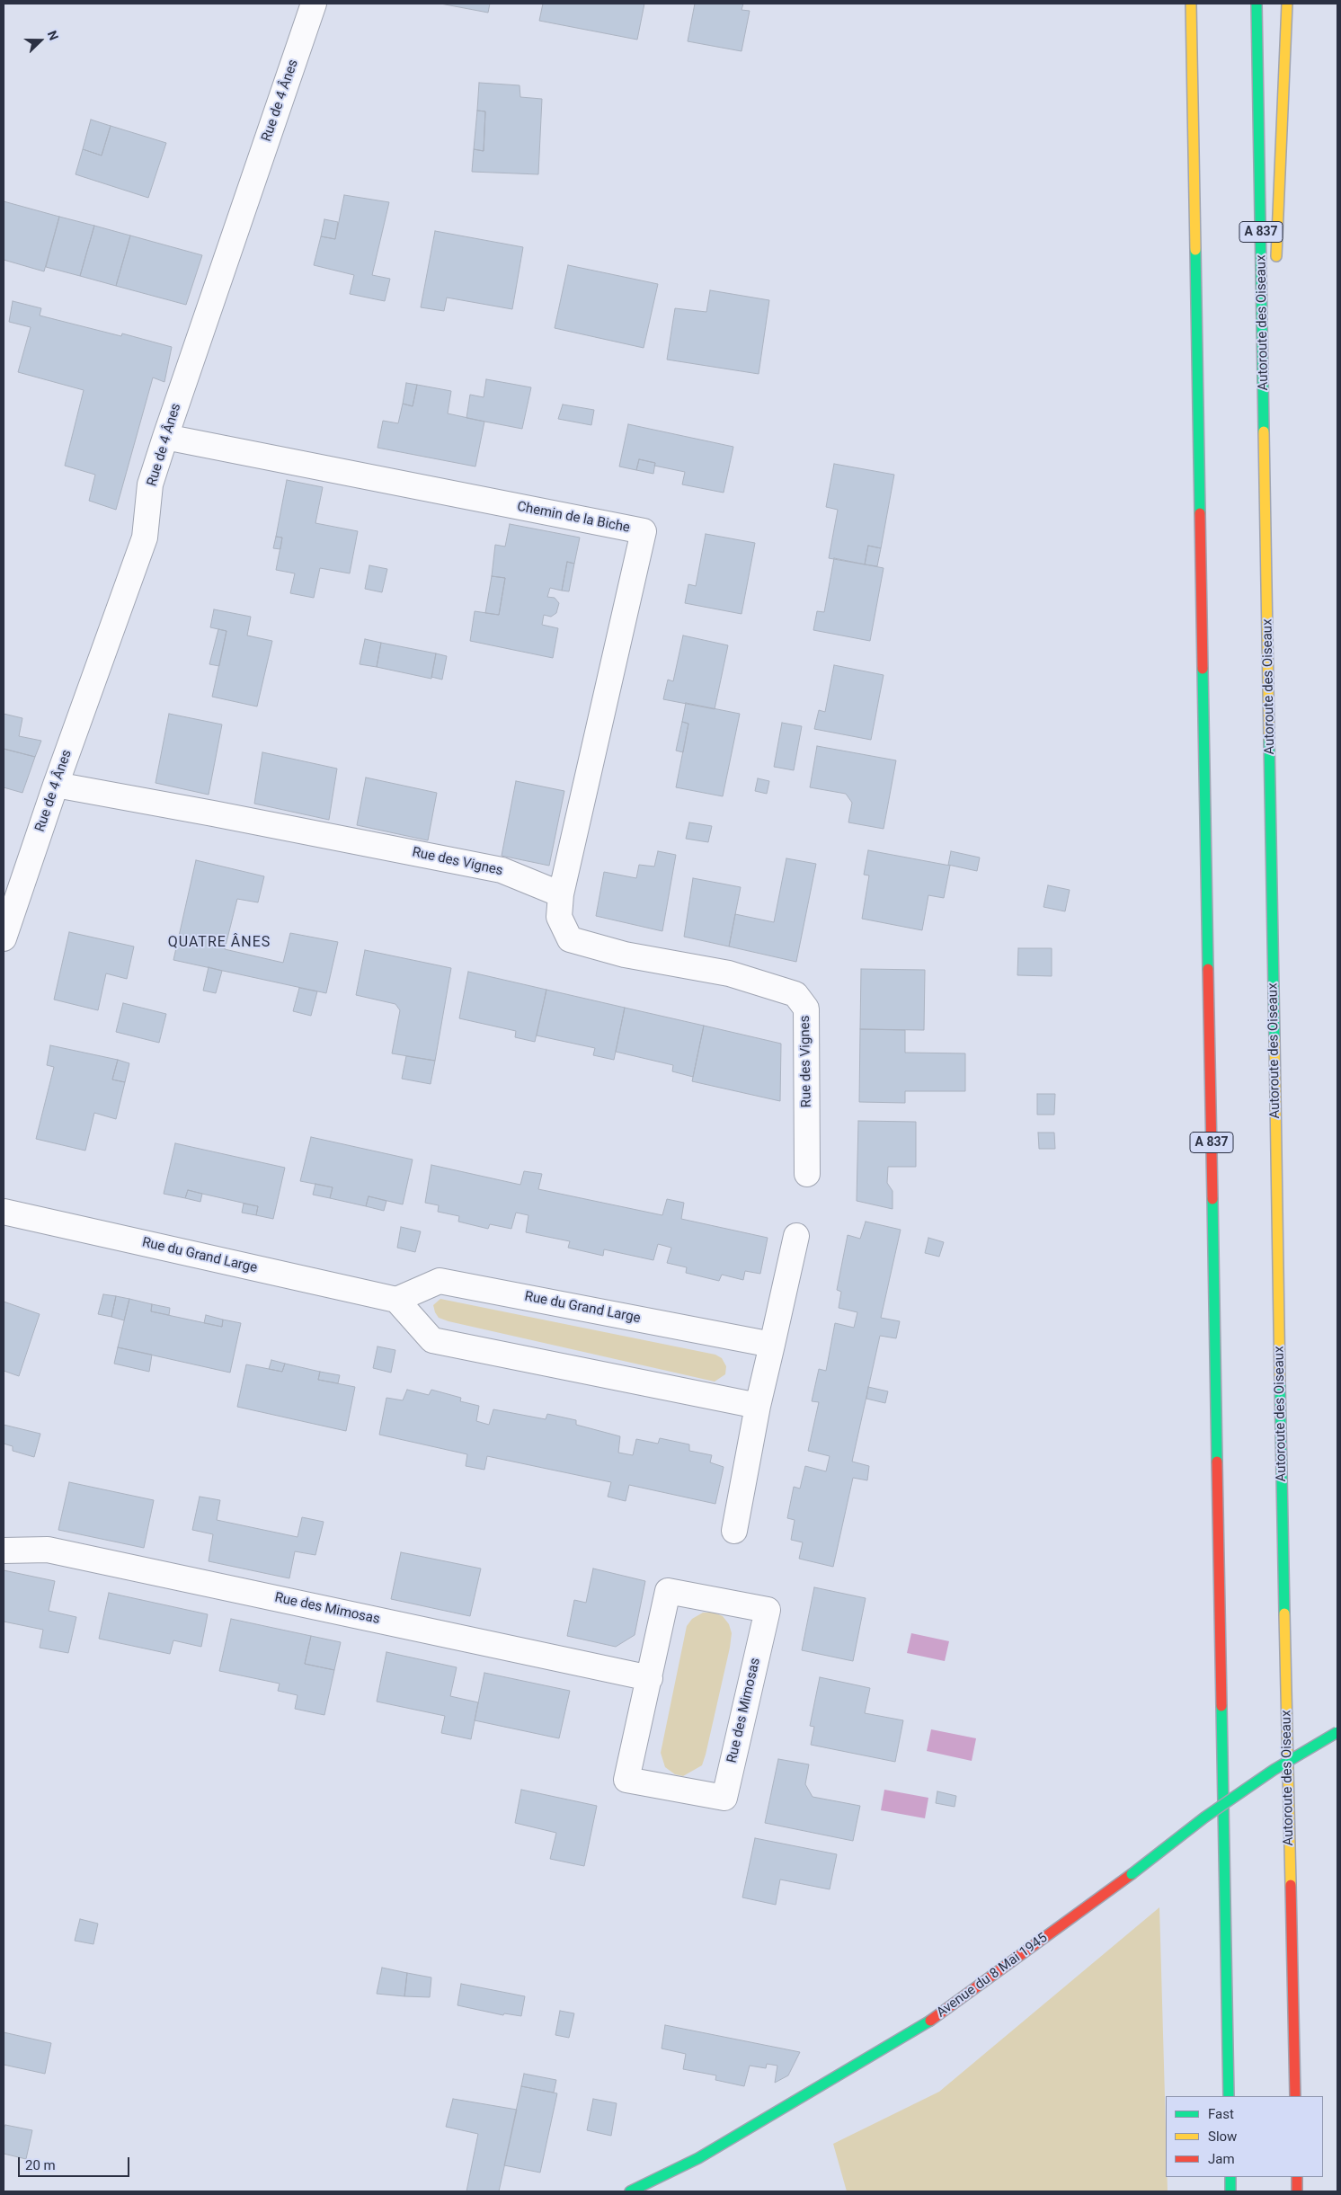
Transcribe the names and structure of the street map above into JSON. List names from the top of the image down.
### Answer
{
  "streets": {
    "main road": ["A 837", "Autoroute des Oiseaux", "Avenue du 8 Mai 1945"],
    "street": [
      "Rue de 4 Ânes",
      "Chemin de la Biche",
      "Rue des Vignes",
      "Rue du Grand Large",
      "Rue des Mimosas"
    ]
  },
  "crossings": [
    ["Rue de 4 Ânes", "Chemin de la Biche"],
    ["Rue de 4 Ânes", "Rue des Vignes"],
    ["Chemin de la Biche", "Rue des Vignes"]
  ],
  "districts": ["QUATRE ÂNES"],
  "legend": ["Fast", "Slow", "Jam"],
  "scale_bar": "20 m",
  "north": "right"
}
